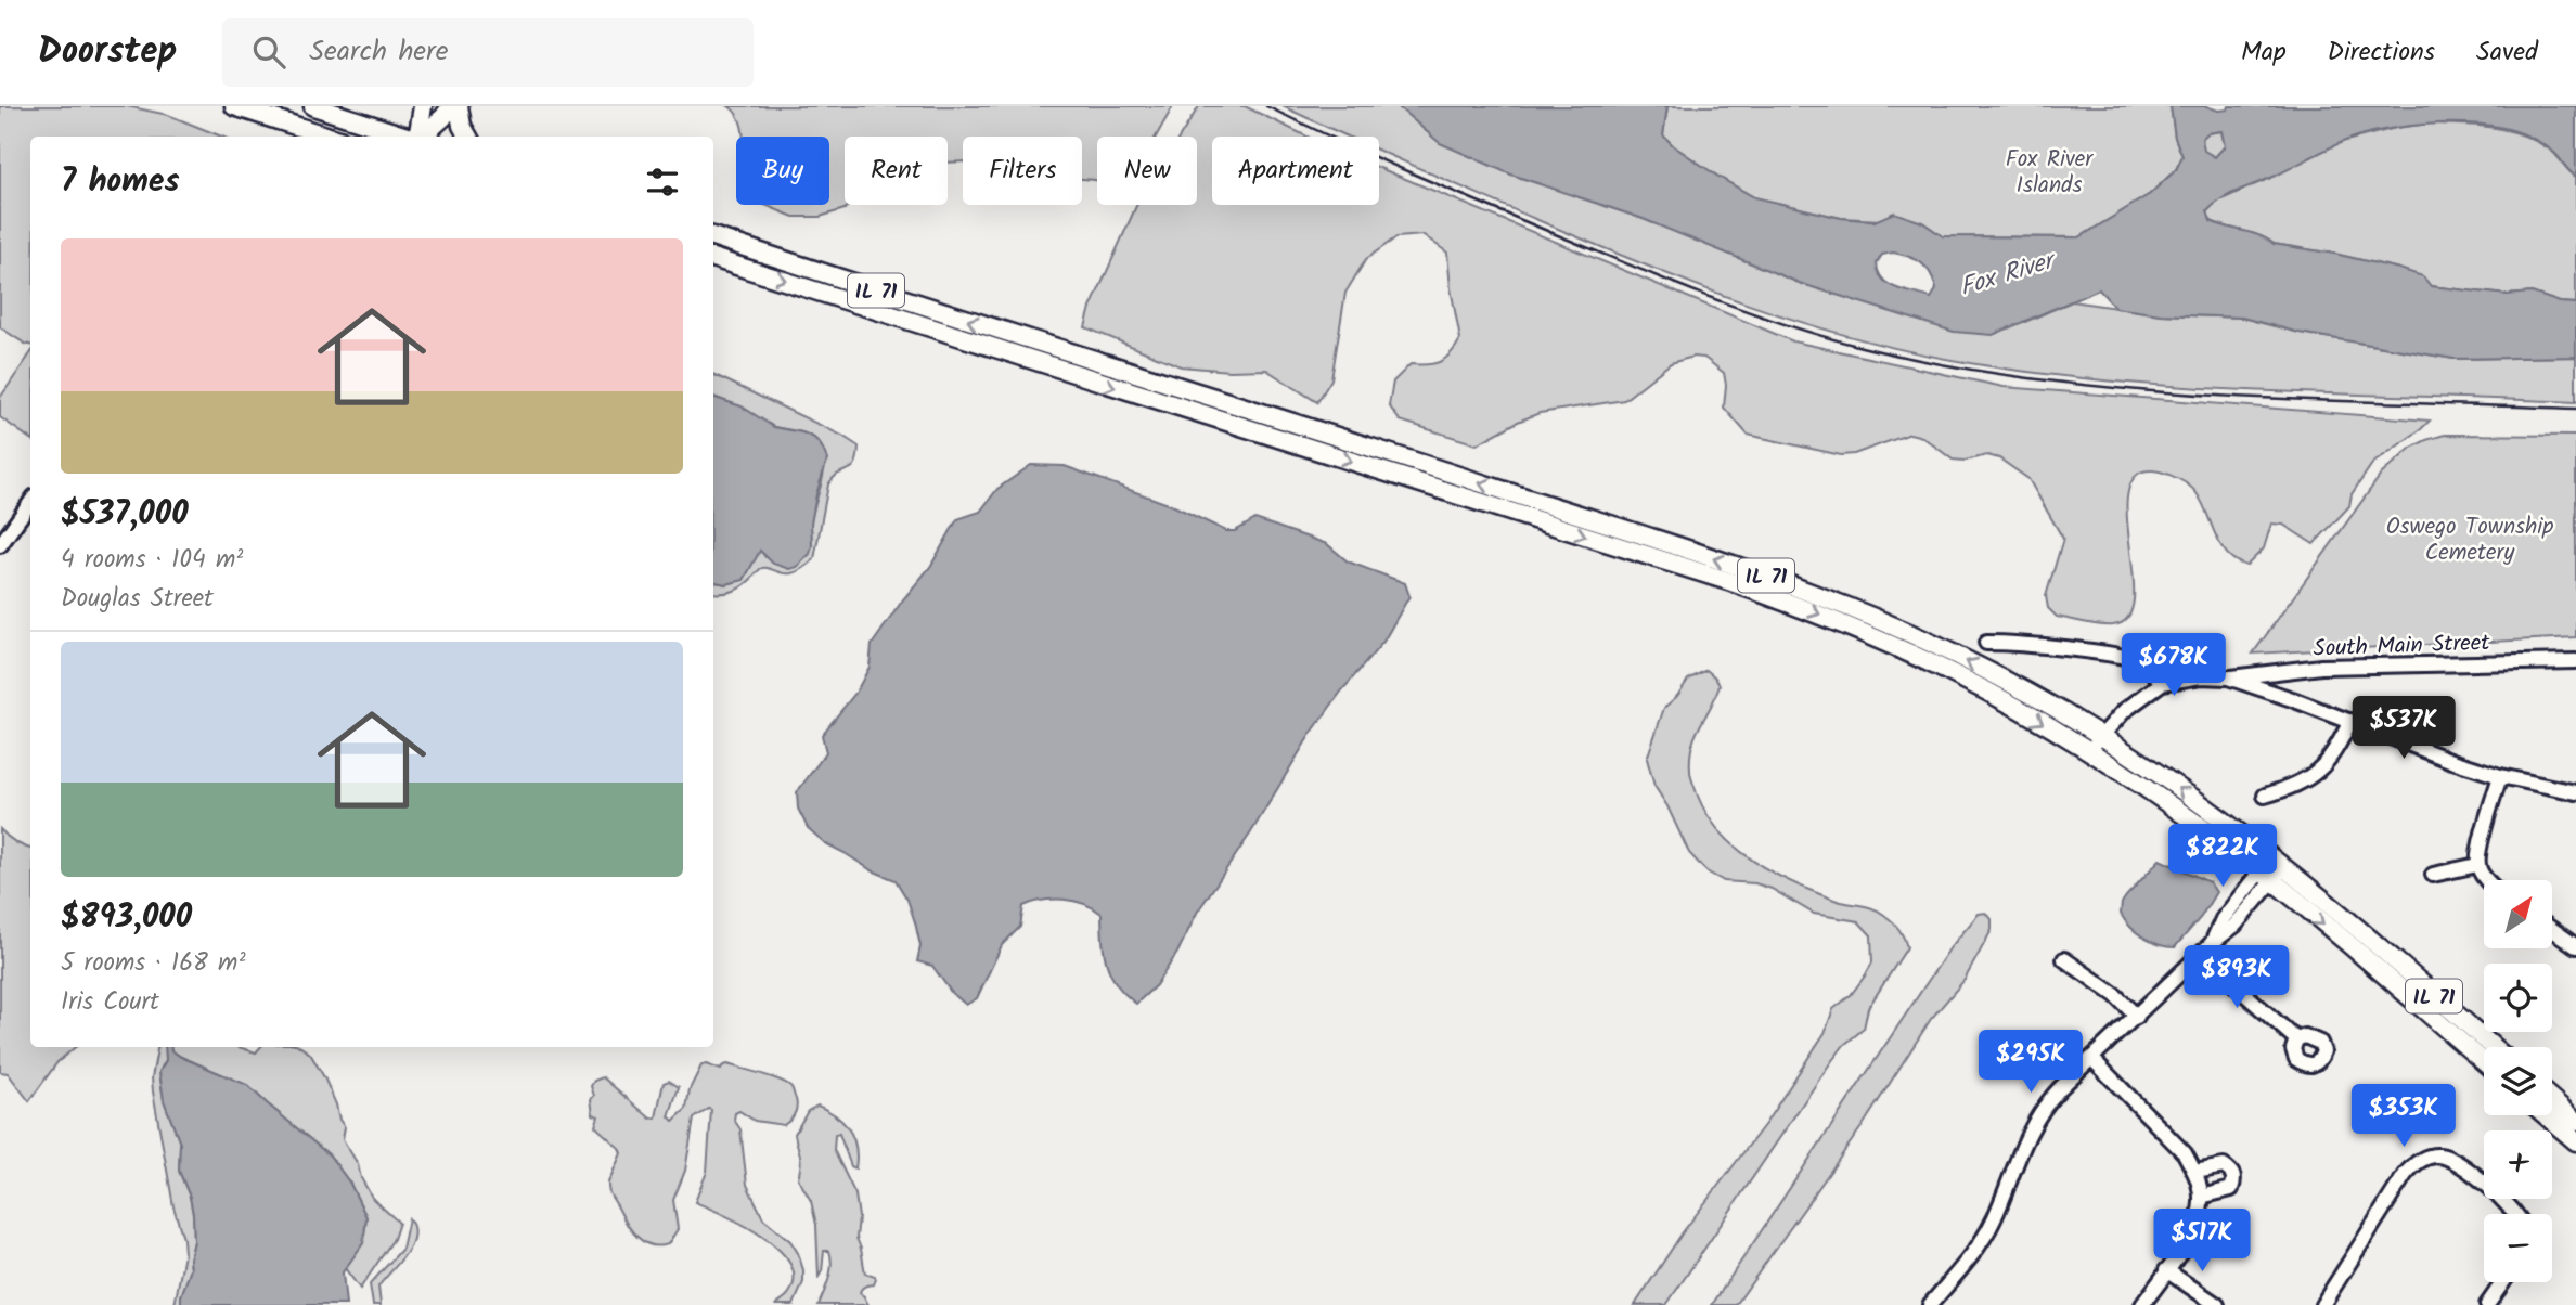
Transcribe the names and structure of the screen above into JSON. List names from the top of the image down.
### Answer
{
  "streets": {
    "main road": ["IL 71"],
    "street": ["South Main Street"]
  },
  "water": ["Fox River"],
  "parks": ["Fox River Islands", "Oswego Township Cemetery"],
  "north": "top right",
  "page": {
    "header": "Doorstep",
    "search": "Search here",
    "nav": ["Map", "Directions", "Saved"],
    "chip": [
      "Buy",
      "Rent",
      "Filters",
      "New",
      "Apartment"
    ],
    "heading": "7 homes",
    "list": [
      {
        "name": "$537,000",
        "note": "4 rooms · 104 m² · Douglas Street"
      },
      {
        "name": "$893,000",
        "note": "5 rooms · 168 m² · Iris Court"
      }
    ],
    "price": [
      "$678K",
      "$537K",
      "$822K",
      "$893K",
      "$295K",
      "$353K",
      "$517K"
    ],
    "map_buttons": ["+", "−"]
  }
}
